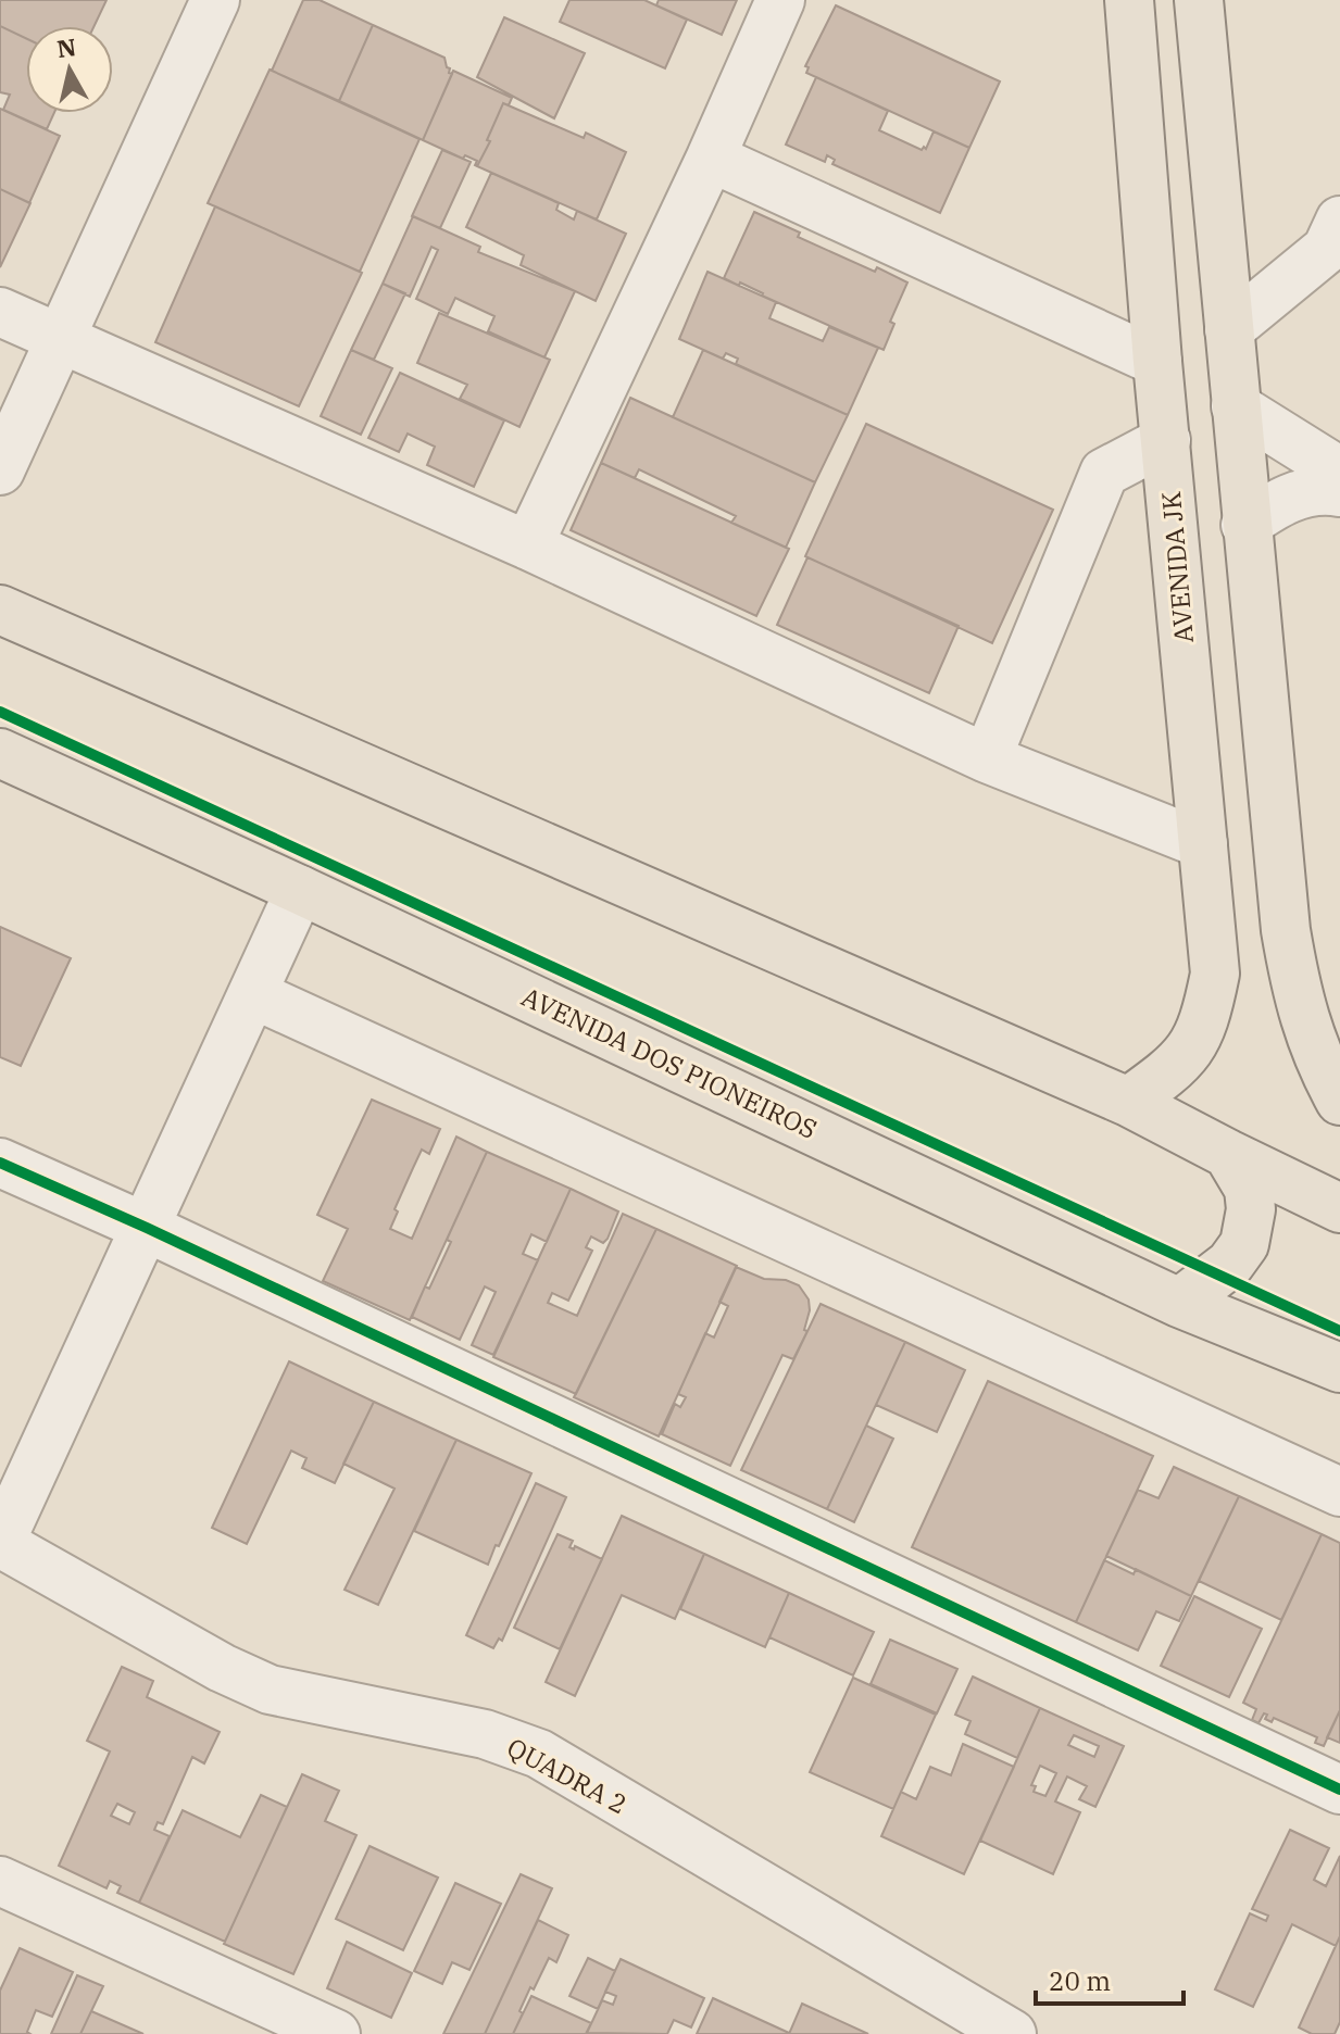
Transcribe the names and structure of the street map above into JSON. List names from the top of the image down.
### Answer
{
  "streets": {
    "main road": ["AVENIDA JK", "AVENIDA DOS PIONEIROS"],
    "street": ["QUADRA 2"]
  },
  "scale_bar": "20 m",
  "north": "top"
}
